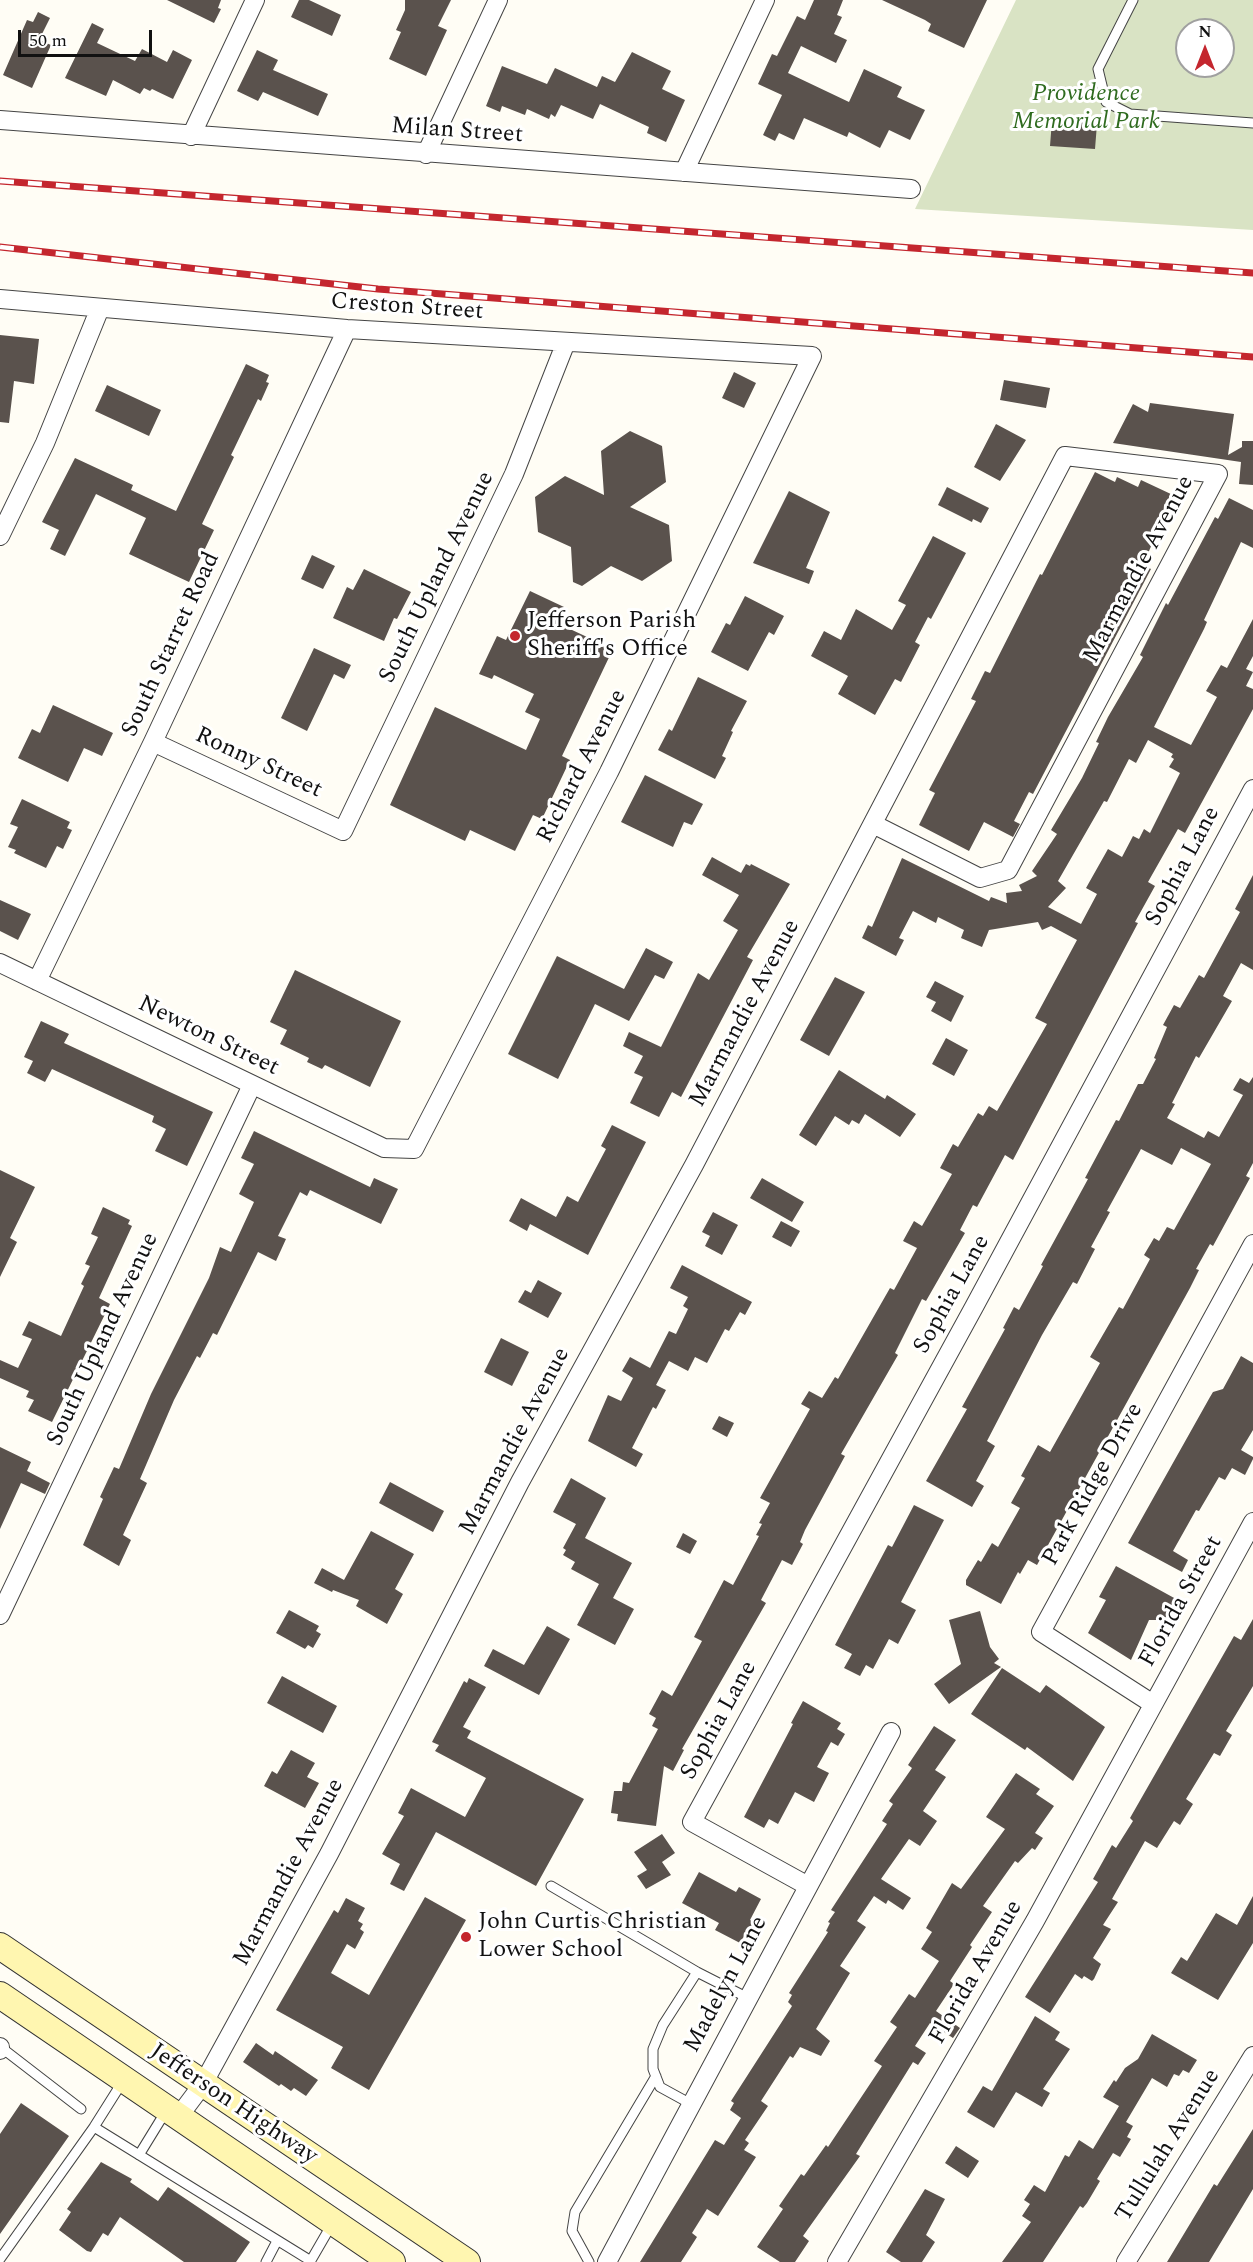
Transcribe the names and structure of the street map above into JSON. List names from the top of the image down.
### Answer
{
  "streets": {
    "main road": ["Jefferson Highway"],
    "street": [
      "Milan Street",
      "Creston Street",
      "Marmandie Avenue",
      "South Upland Avenue",
      "South Starret Road",
      "Ronny Street",
      "Richard Avenue",
      "Sophia Lane",
      "Newton Street",
      "Park Ridge Drive",
      "Florida Street",
      "Florida Avenue",
      "Madelyn Lane",
      "Tullulah Avenue"
    ]
  },
  "crossings": [
    ["Creston Street", "South Upland Avenue"],
    ["Creston Street", "South Starret Road"],
    ["Creston Street", "Richard Avenue"],
    ["Marmandie Avenue", "Jefferson Highway"],
    ["South Upland Avenue", "Ronny Street"],
    ["South Upland Avenue", "Newton Street"],
    ["South Starret Road", "Ronny Street"],
    ["South Starret Road", "Newton Street"],
    ["Richard Avenue", "Newton Street"],
    ["Sophia Lane", "Madelyn Lane"],
    ["Park Ridge Drive", "Florida Street"],
    ["Park Ridge Drive", "Florida Avenue"],
    ["Florida Street", "Florida Avenue"]
  ],
  "parks": ["Providence Memorial Park"],
  "places": ["Jefferson Parish Sheriff's Office", "John Curtis Christian Lower School"],
  "scale_bar": "50 m",
  "north": "top"
}
